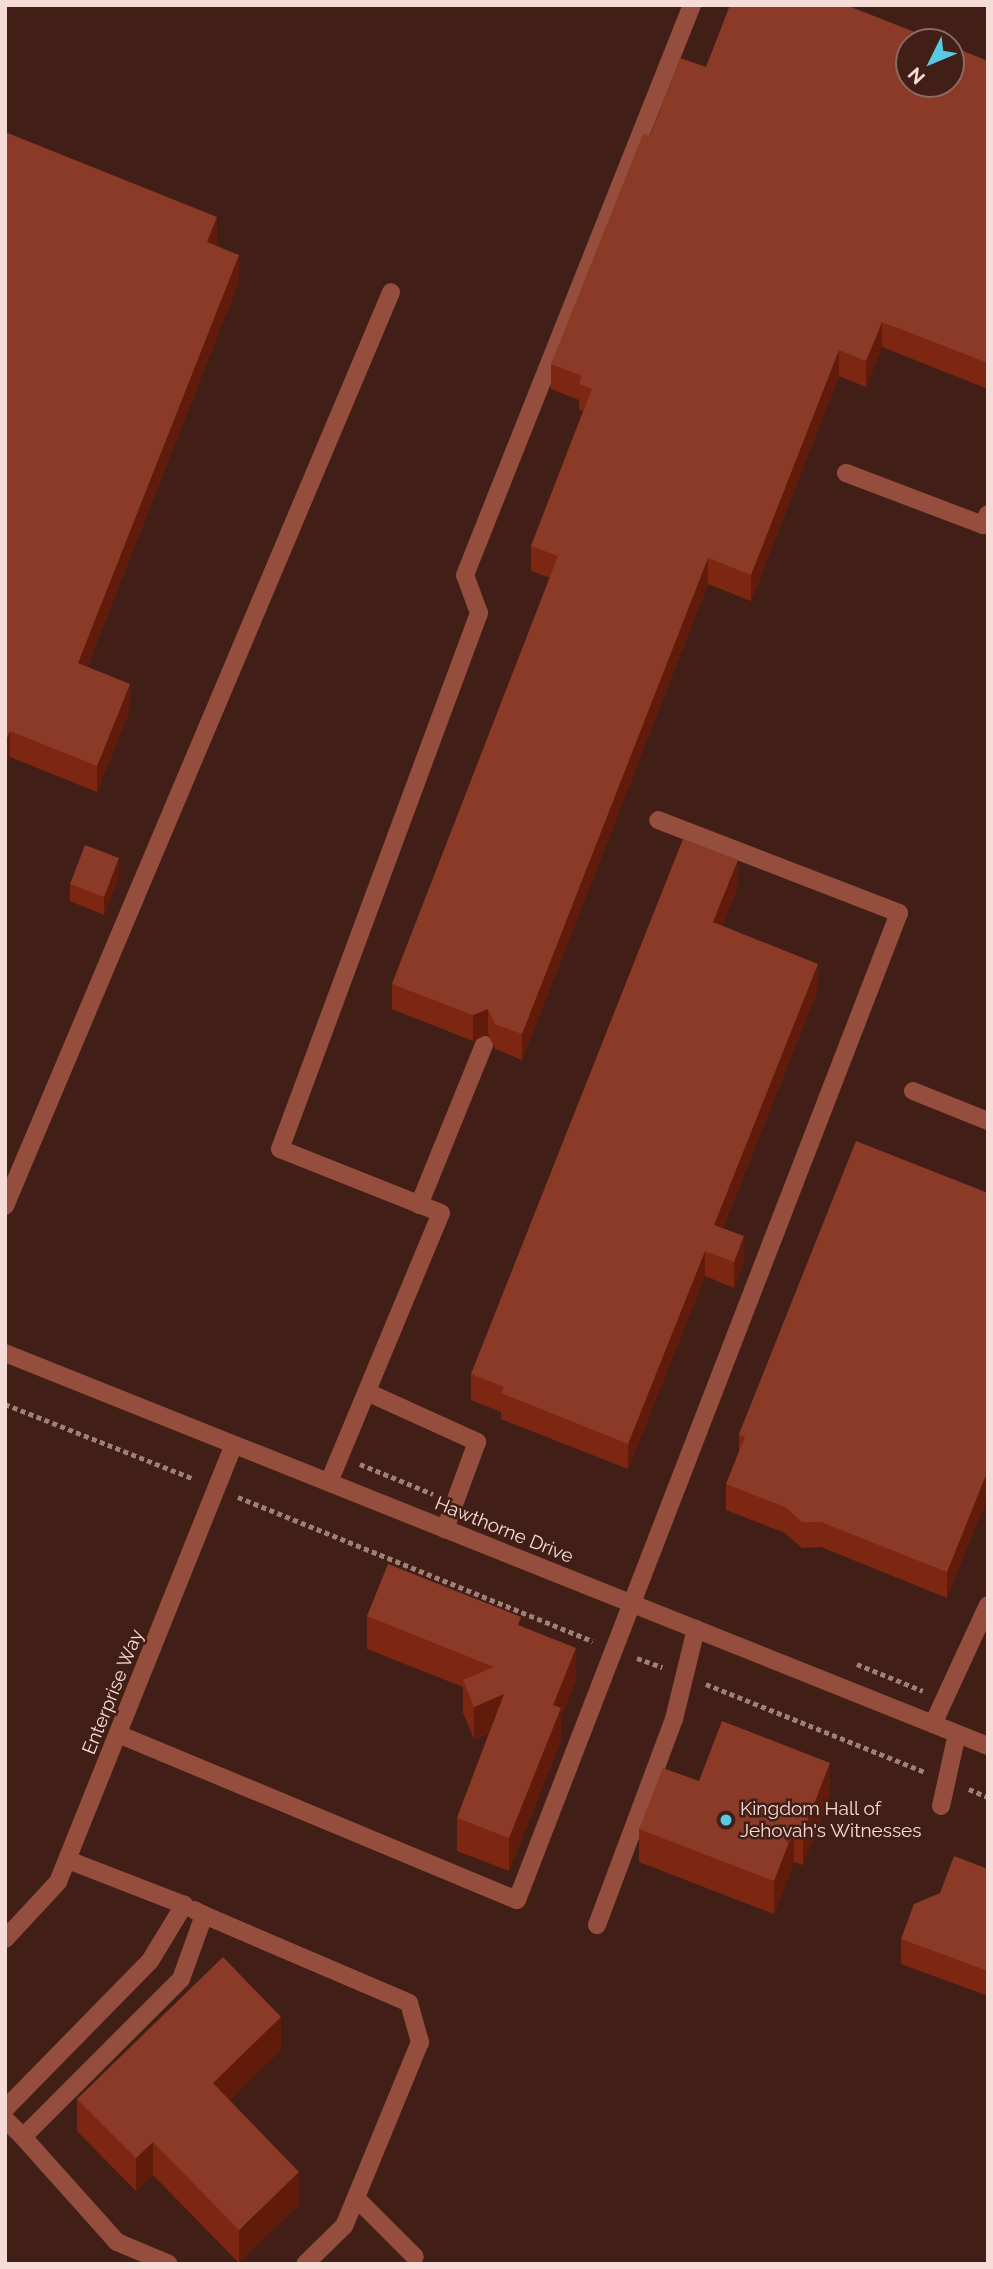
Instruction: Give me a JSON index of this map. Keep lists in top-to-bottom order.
{
  "streets": {
    "street": ["Hawthorne Drive", "Enterprise Way"]
  },
  "crossings": [
    ["Hawthorne Drive", "Enterprise Way"]
  ],
  "places": ["Kingdom Hall of Jehovah's Witnesses"],
  "north": "bottom left"
}
